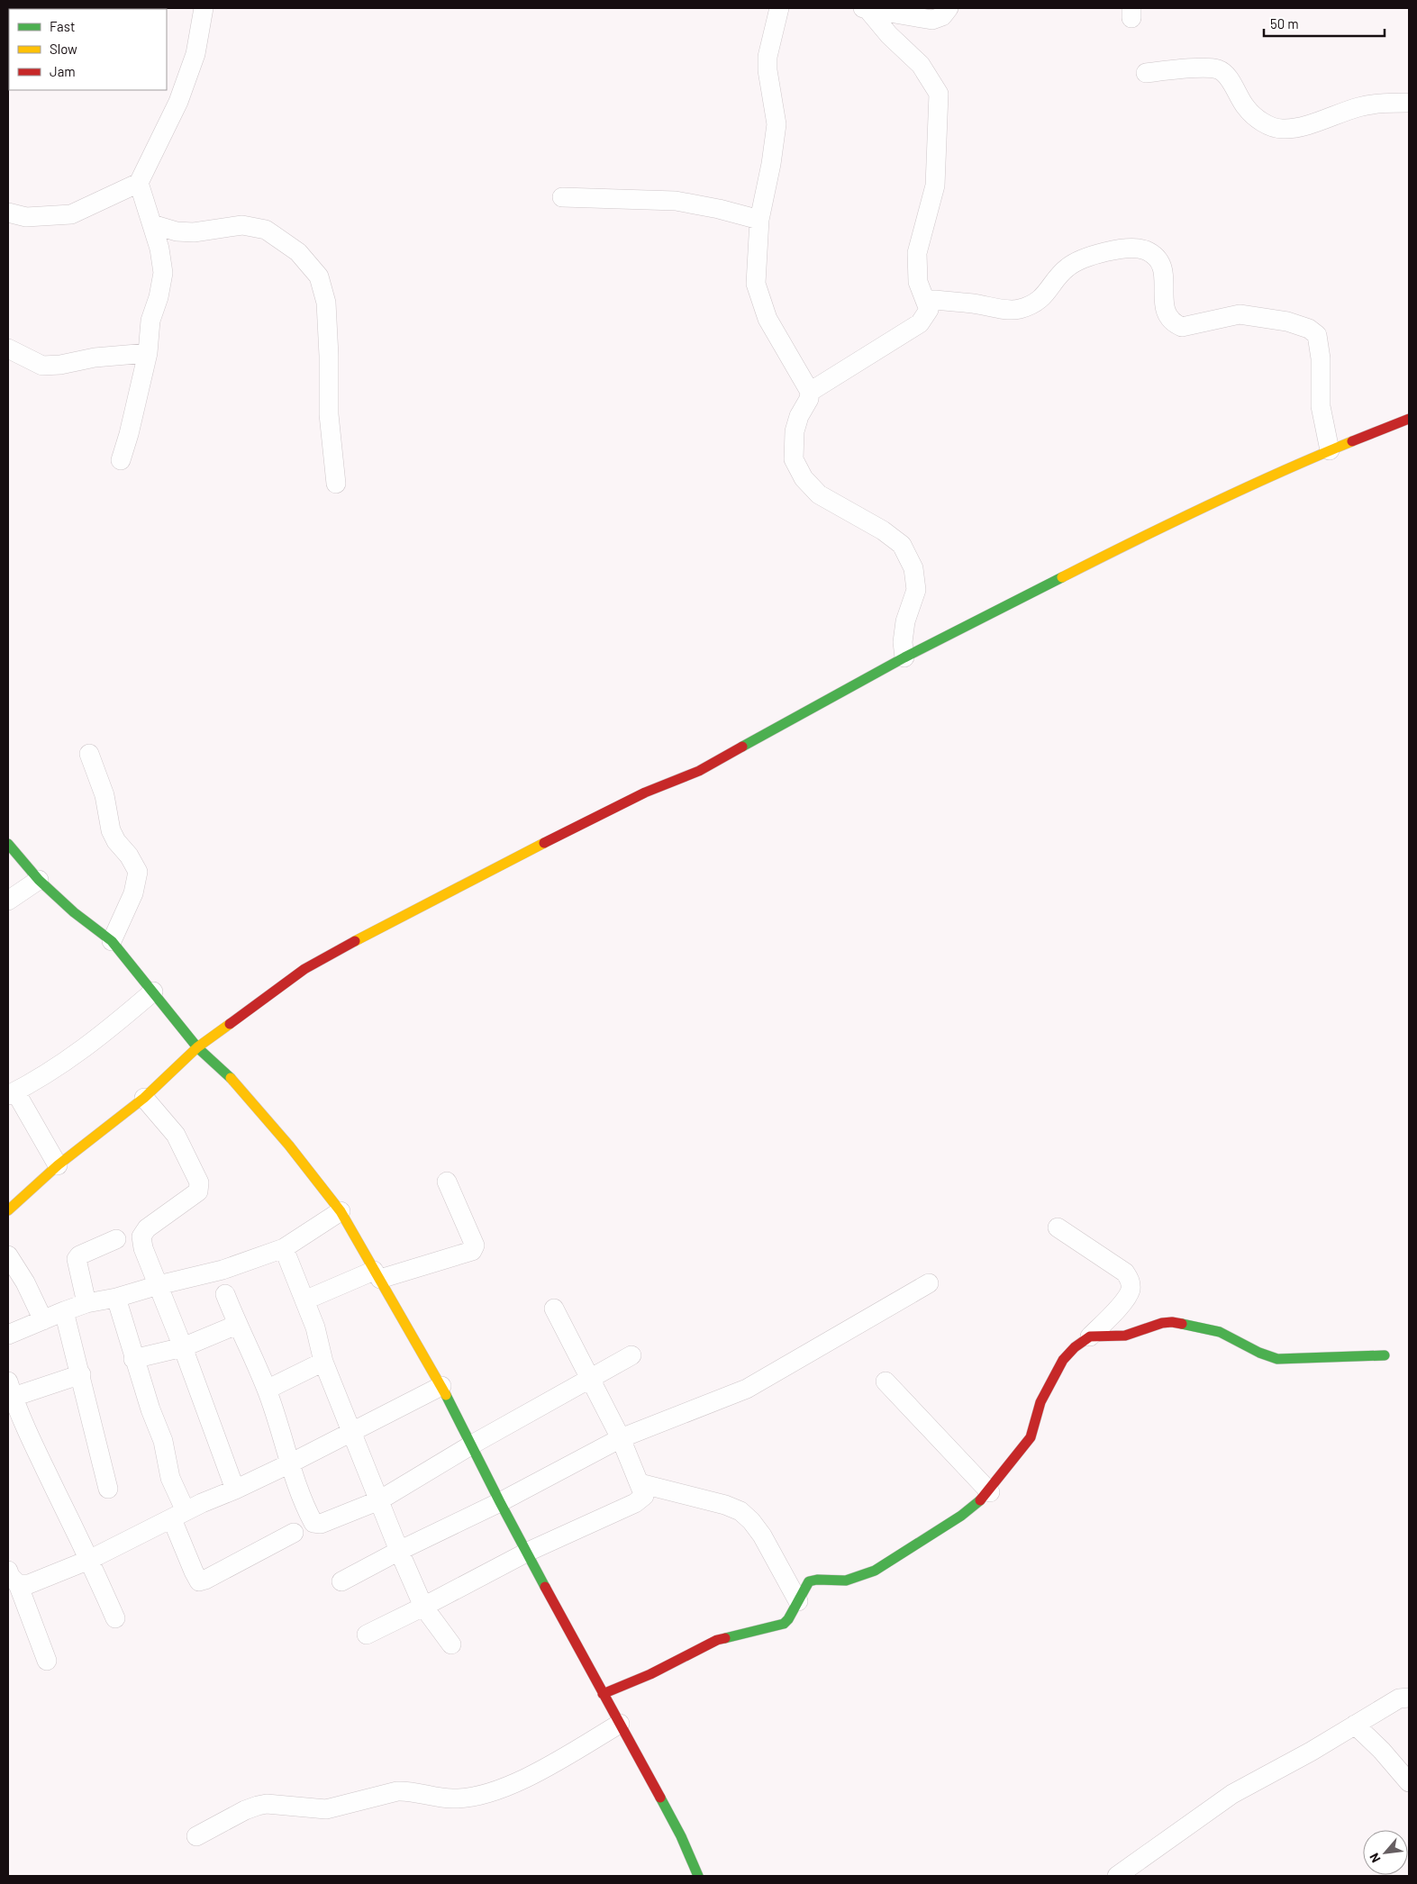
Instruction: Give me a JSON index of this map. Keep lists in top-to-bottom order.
{
  "legend": ["Fast", "Slow", "Jam"],
  "scale_bar": "50 m",
  "north": "bottom left"
}
